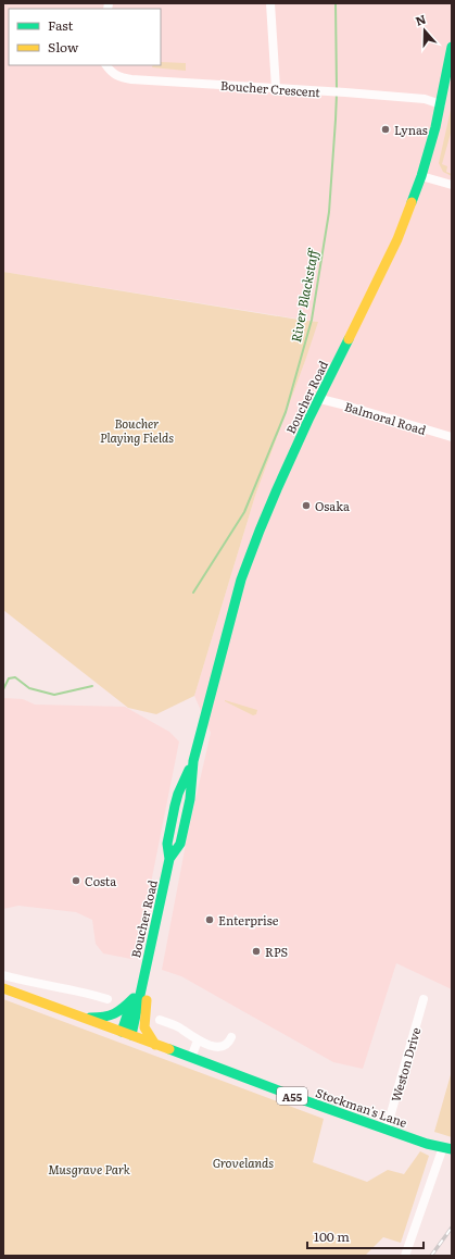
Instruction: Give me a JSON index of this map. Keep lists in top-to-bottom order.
{
  "streets": {
    "main road": ["Boucher Road", "A55", "Stockman's Lane"],
    "street": ["Boucher Crescent", "Balmoral Road", "Weston Drive"]
  },
  "crossings": [
    ["Boucher Crescent", "Boucher Road"],
    ["Boucher Road", "Balmoral Road"],
    ["Boucher Road", "Stockman's Lane"],
    ["Weston Drive", "Stockman's Lane"]
  ],
  "water": ["River Blackstaff"],
  "parks": ["Boucher Playing Fields", "Grovelands", "Musgrave Park"],
  "places": [
    "Lynas",
    "Osaka",
    "Costa",
    "Enterprise",
    "RPS"
  ],
  "legend": ["Fast", "Slow"],
  "scale_bar": "100 m",
  "north": "top"
}
